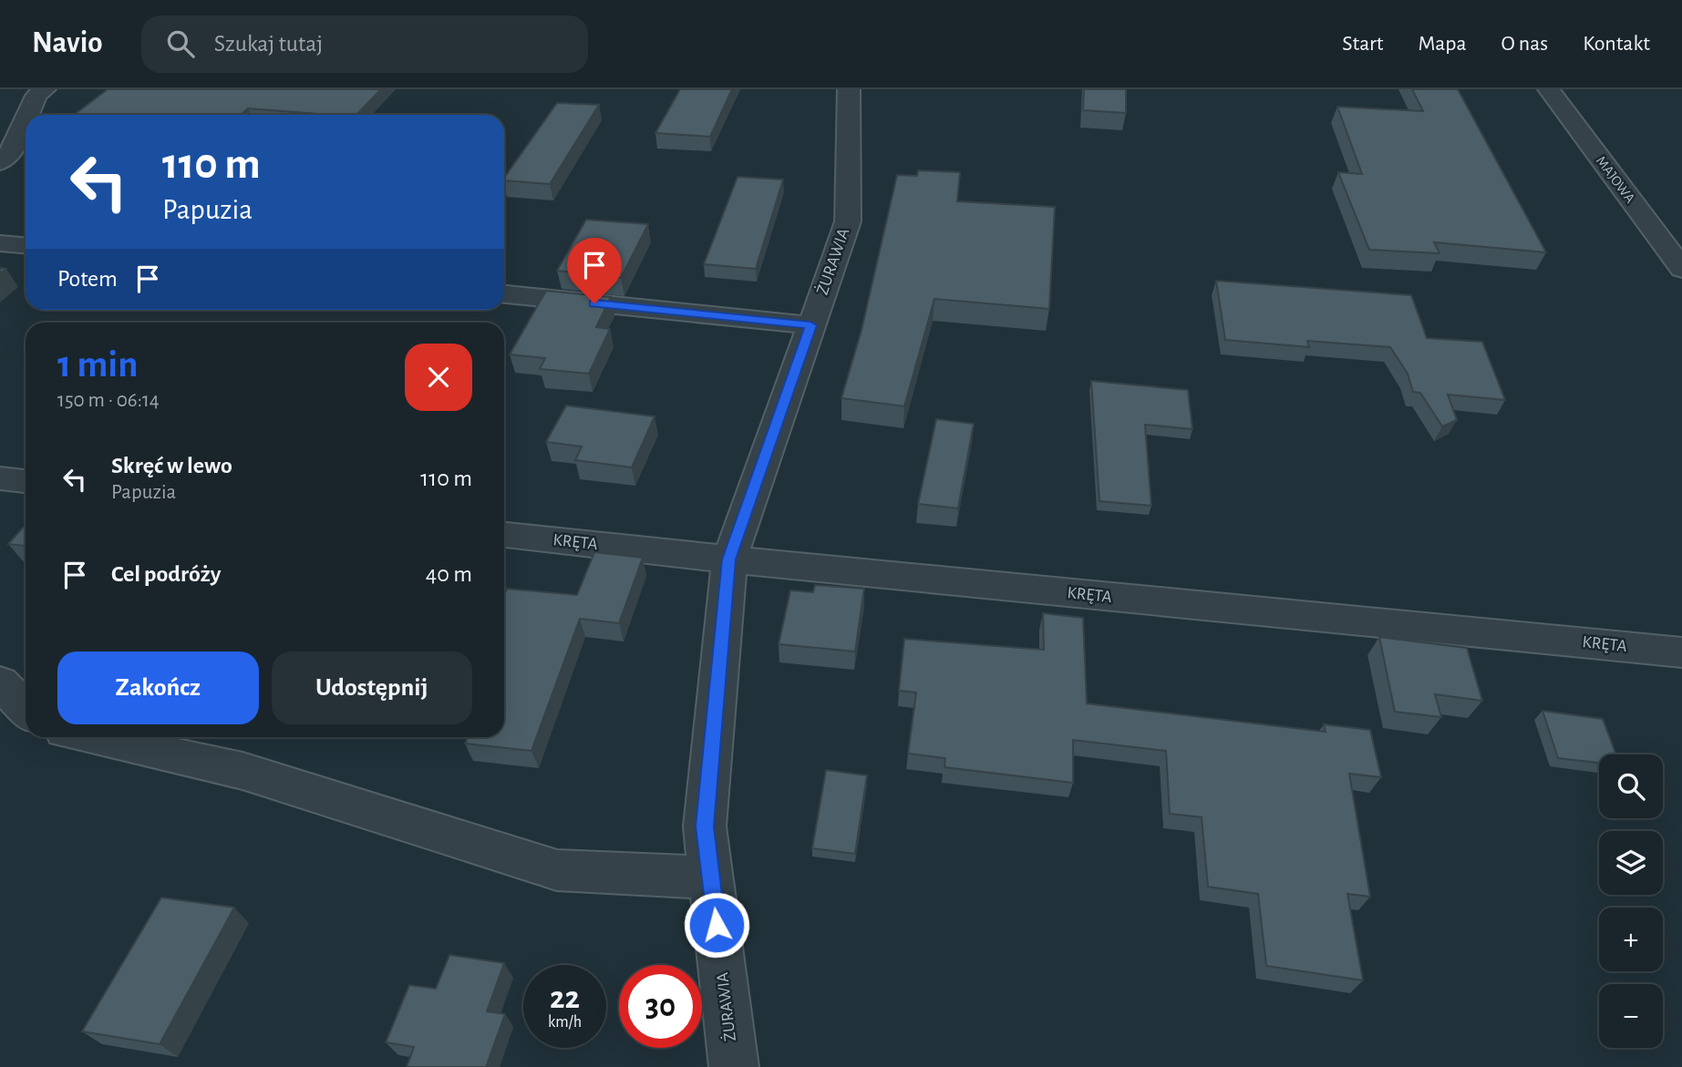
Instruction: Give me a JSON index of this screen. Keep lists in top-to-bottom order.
{
  "streets": {
    "street": ["MAJOWA", "ŻURAWIA", "KRĘTA"]
  },
  "crossings": [
    ["ŻURAWIA", "KRĘTA"]
  ],
  "page": {
    "header": "Navio",
    "search": "Szukaj tutaj",
    "nav": [
      "Start",
      "Mapa",
      "O nas",
      "Kontakt"
    ],
    "turn": ["110 m", "Papuzia"],
    "then": "Potem",
    "heading": ["1 min", "150 m · 06:14"],
    "list": [
      {
        "name": "Skręć w lewo",
        "note": "Papuzia",
        "value": "110 m"
      },
      {
        "name": "Cel podróży",
        "value": "40 m"
      }
    ],
    "buttons": ["Zakończ", "Udostępnij"],
    "map_buttons": ["+", "−"],
    "speed": "22 km/h",
    "limit": "30"
  }
}
